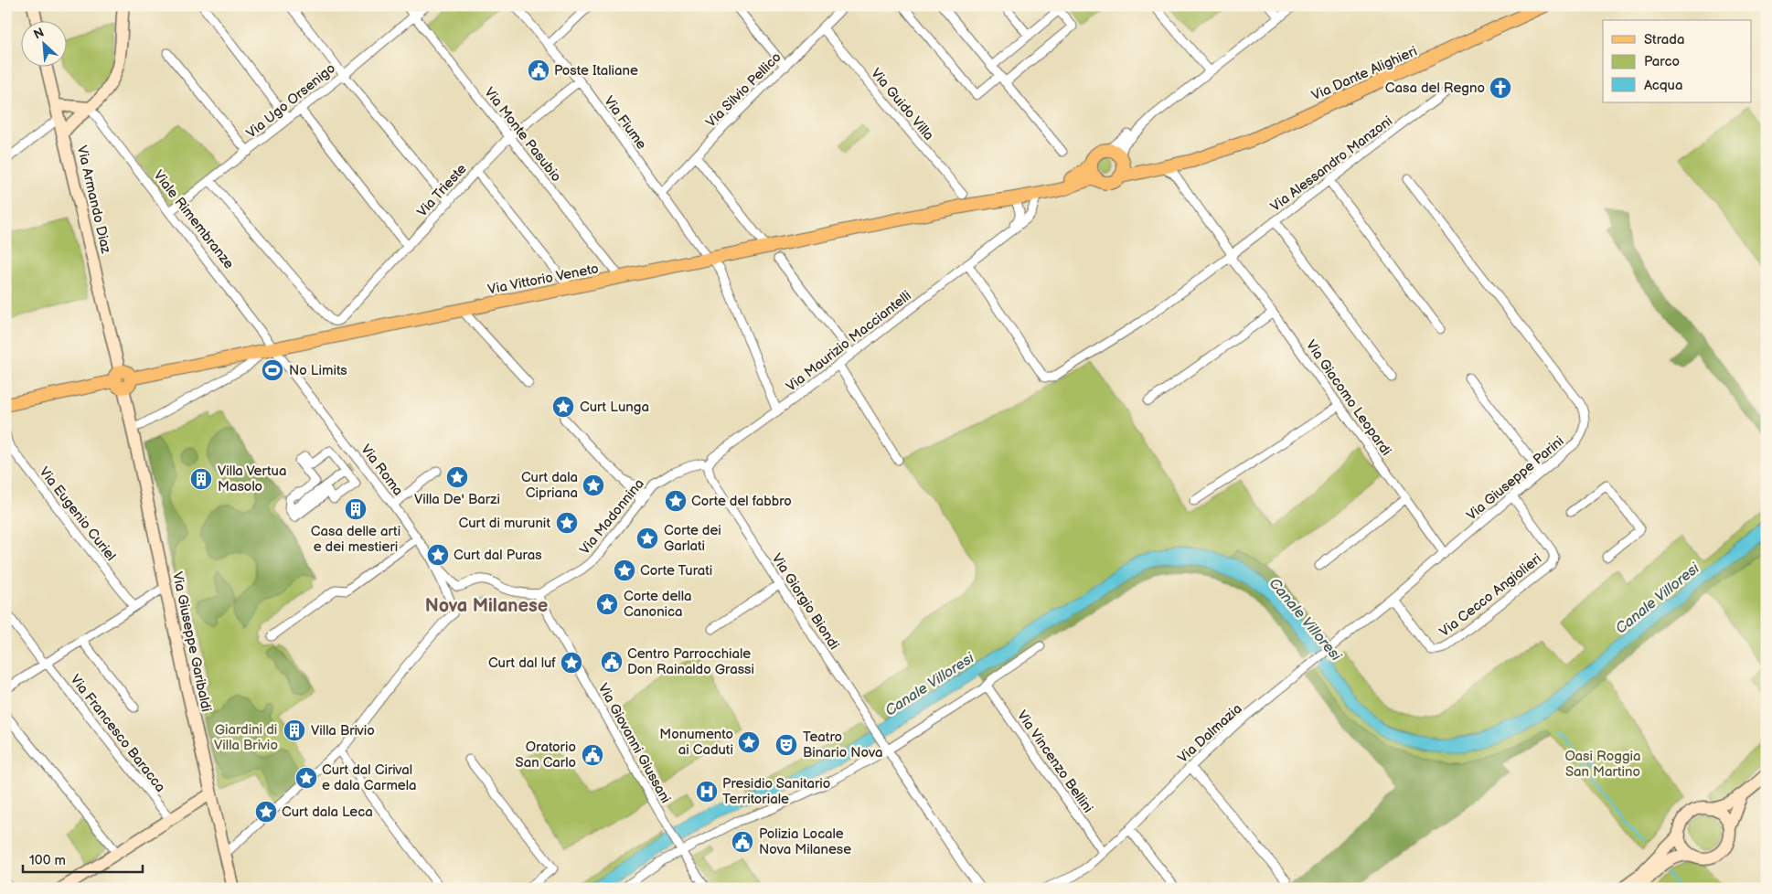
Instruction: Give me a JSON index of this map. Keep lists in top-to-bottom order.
{
  "streets": {
    "main road": [
      "Via Dante Alighieri",
      "Via Armando Diaz",
      "Via Vittorio Veneto",
      "Via Giuseppe Garibaldi"
    ],
    "street": [
      "Via Silvio Pellico",
      "Via Ugo Orsenigo",
      "Via Guido Villa",
      "Via Fiume",
      "Via Monte Pasubio",
      "Via Alessandro Manzoni",
      "Via Trieste",
      "Viale Rimembranze",
      "Via Maurizio Macciantelli",
      "Via Giacomo Leopardi",
      "Via Roma",
      "Via Giuseppe Parini",
      "Via Eugenio Curiel",
      "Via Madonnina",
      "Via Cecco Angiolieri",
      "Via Giorgio Biondi",
      "Via Francesco Baracca",
      "Via Dalmazia",
      "Via Giovanni Giussani",
      "Via Vincenzo Bellini"
    ]
  },
  "crossings": [
    ["Via Dante Alighieri", "Via Vittorio Veneto"],
    ["Via Dante Alighieri", "Via Giacomo Leopardi"],
    ["Via Silvio Pellico", "Via Guido Villa"],
    ["Via Silvio Pellico", "Via Fiume"],
    ["Via Ugo Orsenigo", "Via Monte Pasubio"],
    ["Via Ugo Orsenigo", "Via Trieste"],
    ["Via Ugo Orsenigo", "Viale Rimembranze"],
    ["Via Guido Villa", "Via Vittorio Veneto"],
    ["Via Fiume", "Via Trieste"],
    ["Via Fiume", "Via Vittorio Veneto"],
    ["Via Fiume", "Via Maurizio Macciantelli"],
    ["Via Monte Pasubio", "Via Trieste"],
    ["Via Monte Pasubio", "Via Vittorio Veneto"],
    ["Via Alessandro Manzoni", "Via Maurizio Macciantelli"],
    ["Via Alessandro Manzoni", "Via Giacomo Leopardi"],
    ["Via Armando Diaz", "Via Vittorio Veneto"],
    ["Via Armando Diaz", "Via Giuseppe Garibaldi"],
    ["Viale Rimembranze", "Via Vittorio Veneto"],
    ["Viale Rimembranze", "Via Roma"],
    ["Via Vittorio Veneto", "Via Maurizio Macciantelli"],
    ["Via Vittorio Veneto", "Via Roma"],
    ["Via Vittorio Veneto", "Via Giuseppe Garibaldi"],
    ["Via Maurizio Macciantelli", "Via Madonnina"],
    ["Via Maurizio Macciantelli", "Via Giorgio Biondi"],
    ["Via Giacomo Leopardi", "Via Giuseppe Parini"],
    ["Via Giuseppe Parini", "Via Cecco Angiolieri"],
    ["Via Giuseppe Parini", "Via Dalmazia"],
    ["Via Madonnina", "Via Giorgio Biondi"],
    ["Via Madonnina", "Via Giovanni Giussani"],
    ["Via Dalmazia", "Via Vincenzo Bellini"]
  ],
  "districts": ["Nova Milanese"],
  "water": ["Canale Villoresi"],
  "parks": ["Giardini di Villa Brivio", "Oasi Roggia San Martino"],
  "places": {
    "public building": [
      "Poste Italiane",
      "Centro Parrocchiale Don Rainaldo Grassi",
      "Oratorio San Carlo",
      "Polizia Locale Nova Milanese"
    ],
    "church": ["Casa del Regno"],
    "sports": ["No Limits"],
    "place": [
      "Curt Lunga",
      "Villa De' Barzi",
      "Curt dala Cipriana",
      "Corte del fabbro",
      "Curt di murunit",
      "Corte dei Garlati",
      "Curt dal Puras",
      "Corte Turati",
      "Corte della Canonica",
      "Curt dal luf",
      "Monumento ai Caduti",
      "Curt dal Cirival e dala Carmela",
      "Curt dala Leca"
    ],
    "building": ["Villa Vertua Masolo", "Casa delle arti e dei mestieri", "Villa Brivio"],
    "theatre": ["Teatro Binario Nova"],
    "hospital": ["Presidio Sanitario Territoriale"]
  },
  "legend": ["Strada", "Parco", "Acqua"],
  "scale_bar": "100 m",
  "north": "top left"
}
